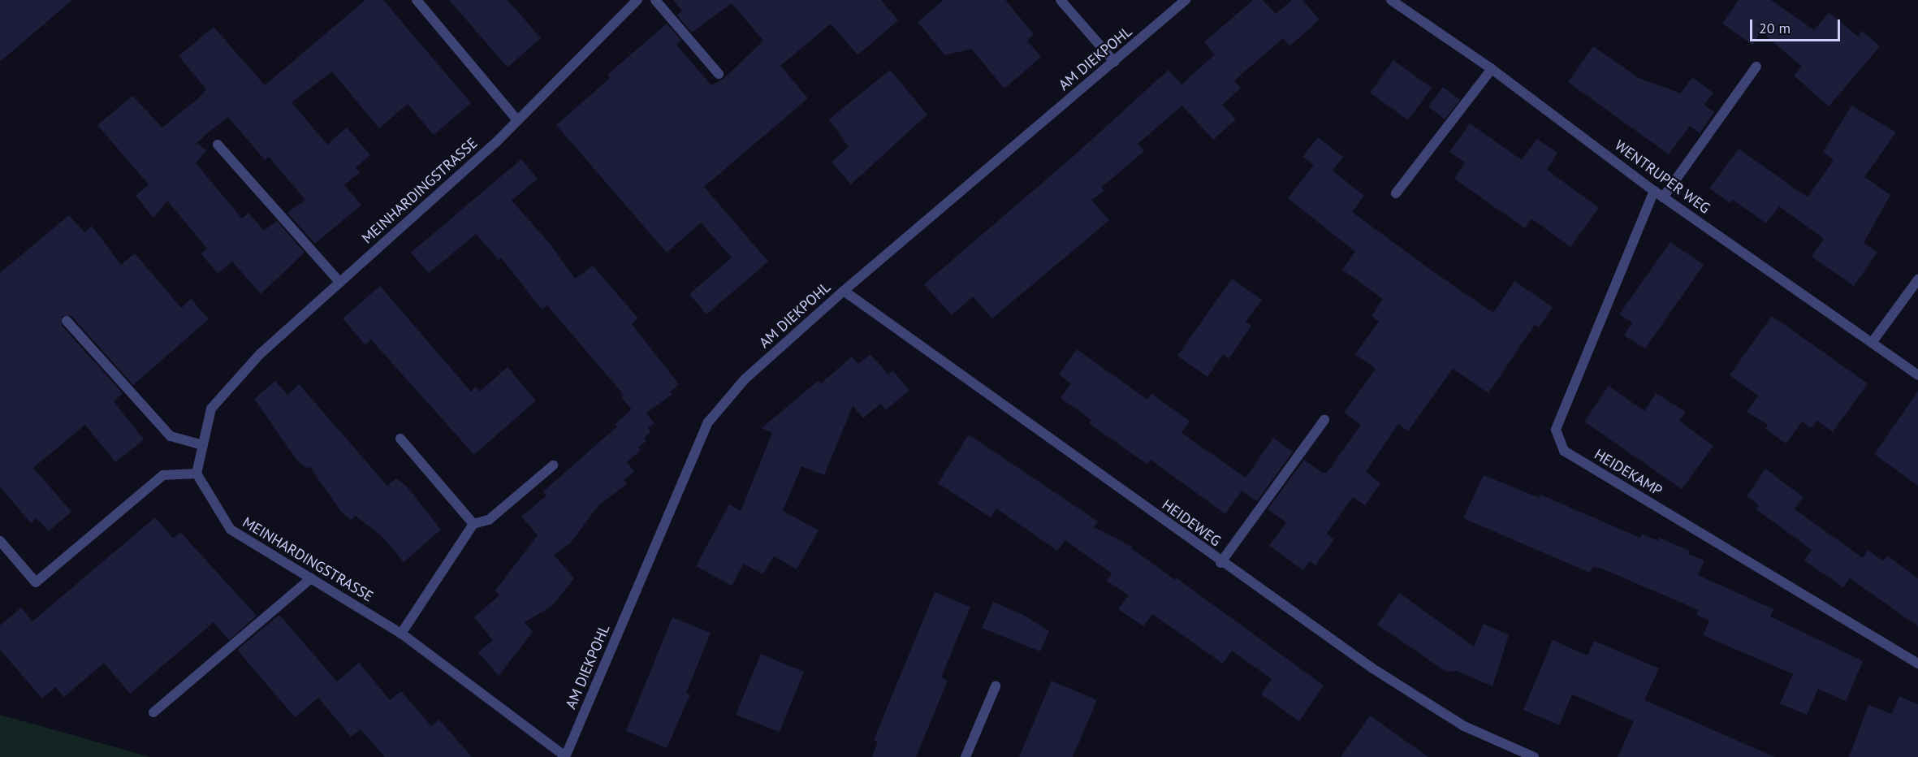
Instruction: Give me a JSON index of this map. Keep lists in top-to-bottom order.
{
  "streets": {
    "street": [
      "AM DIEKPOHL",
      "WENTRUPER WEG",
      "MEINHARDINGSTRASSE",
      "HEIDEKAMP",
      "HEIDEWEG"
    ]
  },
  "crossings": [
    ["AM DIEKPOHL", "MEINHARDINGSTRASSE"],
    ["AM DIEKPOHL", "HEIDEWEG"],
    ["WENTRUPER WEG", "HEIDEKAMP"]
  ],
  "scale_bar": "20 m"
}
